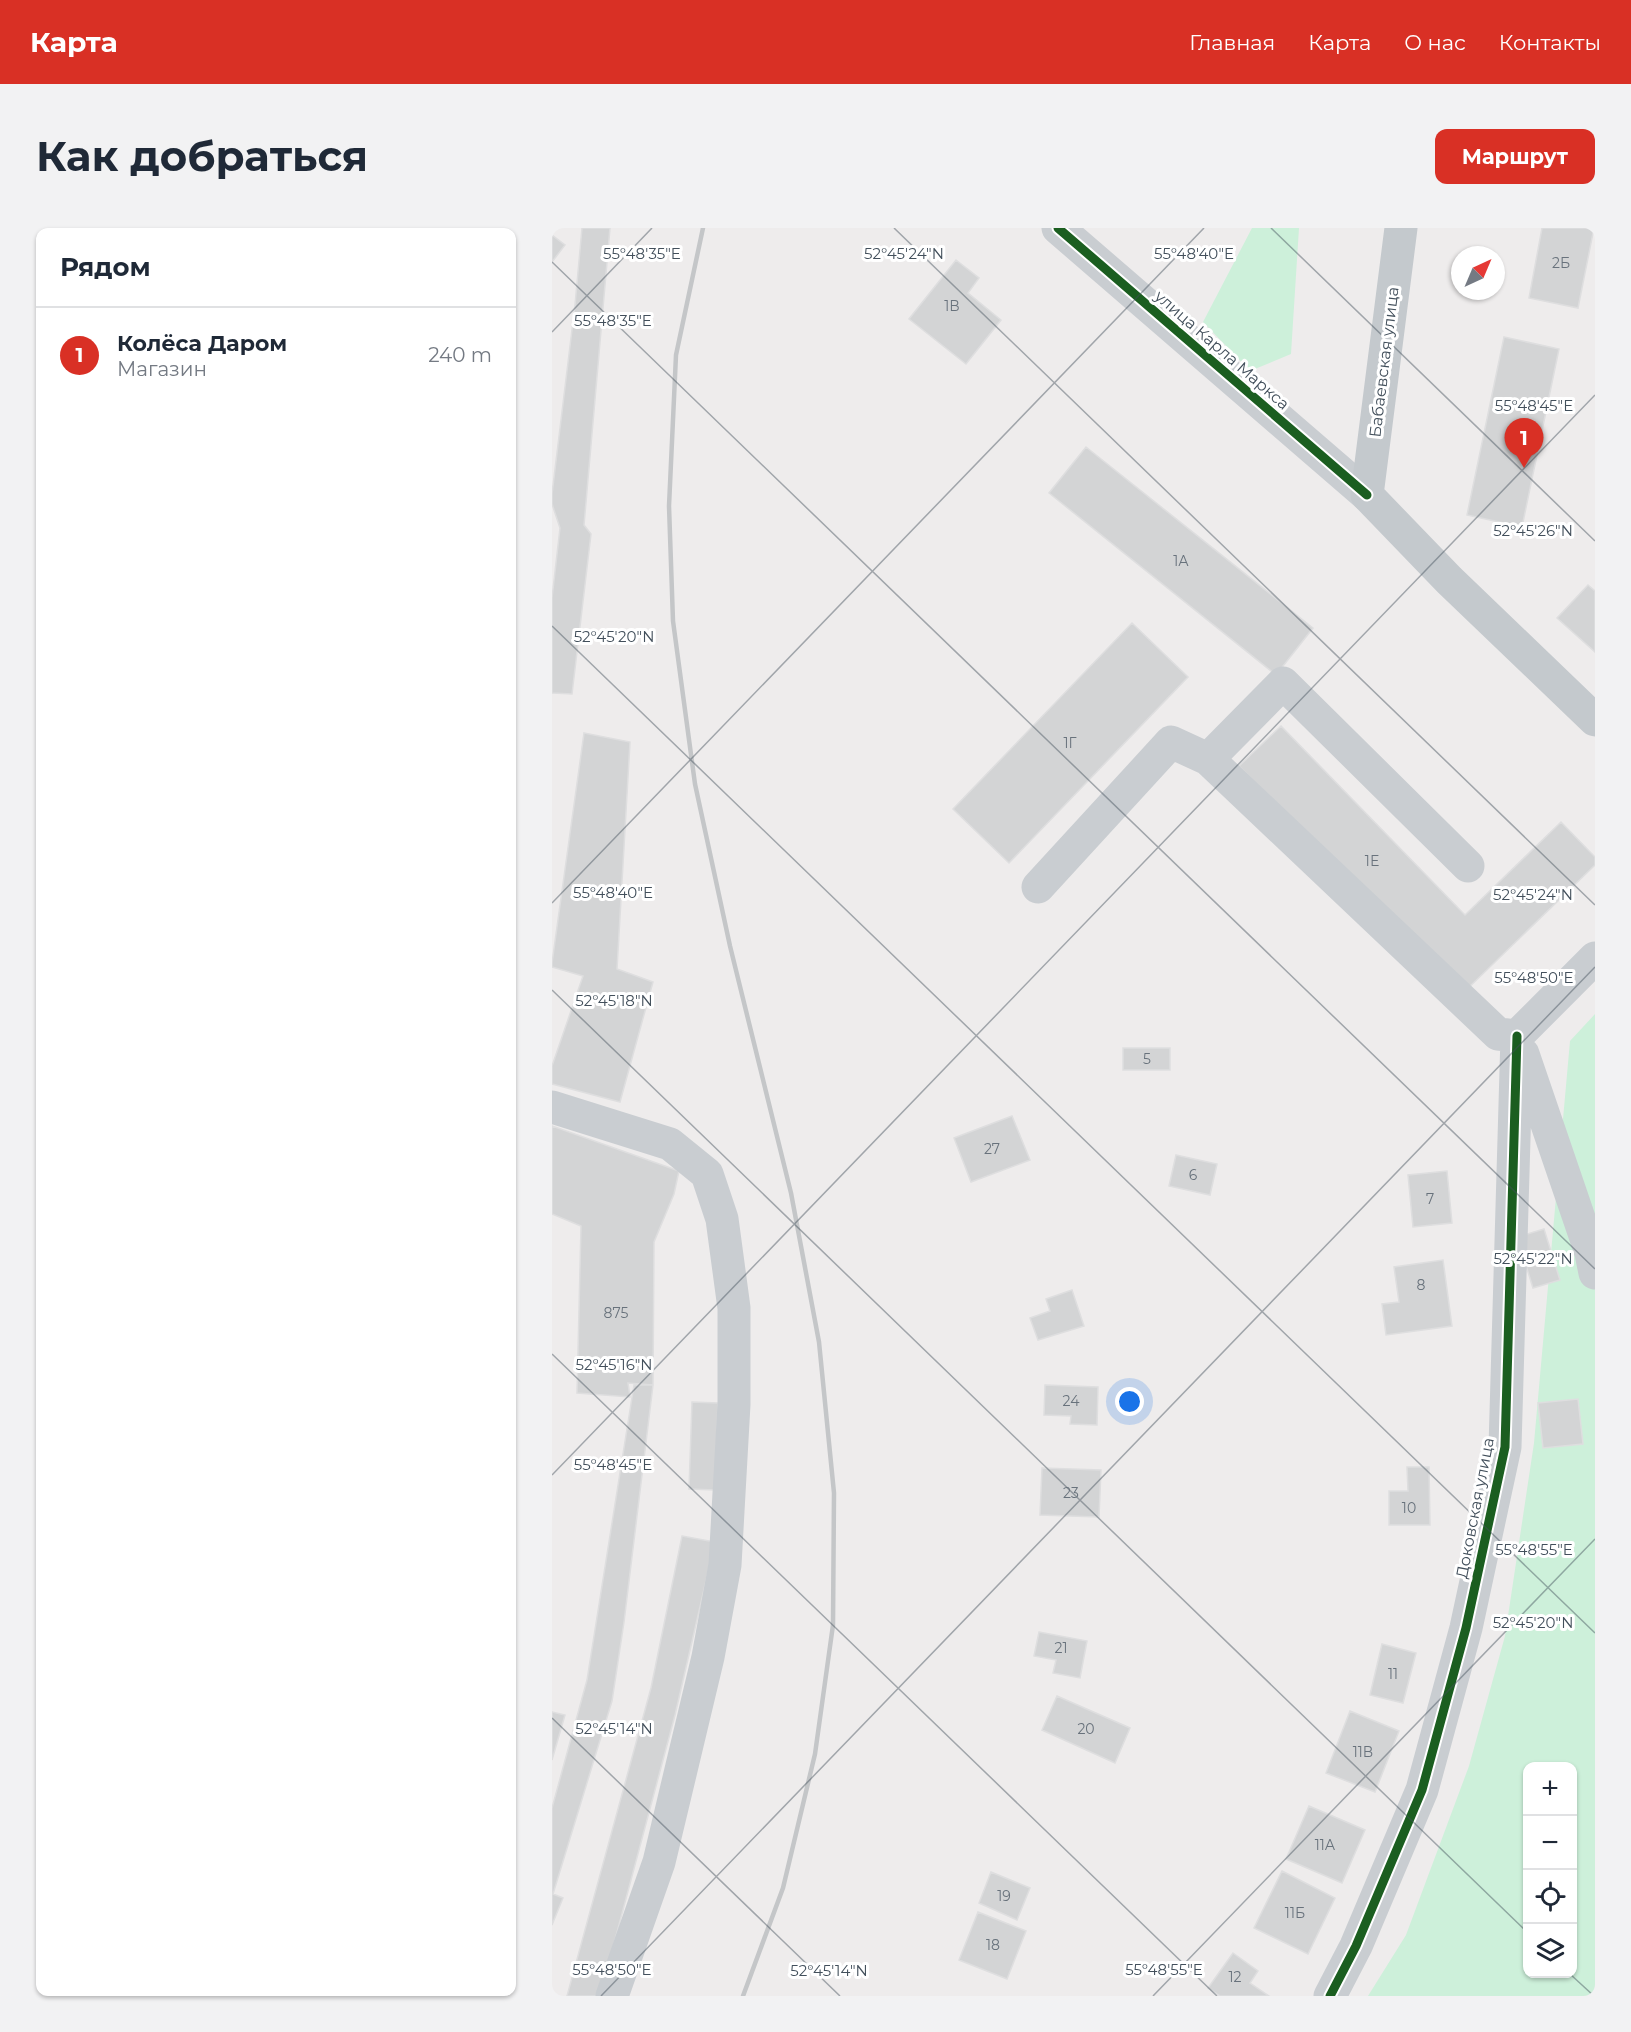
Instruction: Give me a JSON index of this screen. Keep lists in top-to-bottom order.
{
  "streets": {
    "main road": ["улица Карла Маркса", "Бабаевская улица"],
    "street": ["Доковская улица"]
  },
  "crossings": [
    ["улица Карла Маркса", "Бабаевская улица"]
  ],
  "house_numbers": [
    "2Б",
    "1В",
    "1А",
    "1Г",
    "1Е",
    "5",
    "27",
    "6",
    "7",
    "8",
    "875",
    "24",
    "23",
    "10",
    "21",
    "11",
    "20",
    "11В",
    "11А",
    "19",
    "11Б",
    "18",
    "12"
  ],
  "north": "top right",
  "page": {
    "header": "Карта",
    "nav": [
      "Главная",
      "Карта",
      "О нас",
      "Контакты"
    ],
    "buttons": "Маршрут",
    "title": "Как добраться",
    "heading": "Рядом",
    "list": [
      {
        "mark": "1",
        "name": "Колёса Даром",
        "note": "Магазин",
        "value": "240 m"
      }
    ],
    "pins": "1",
    "map_buttons": ["+", "−"]
  },
  "coordinates": [
    "52°45'24\"N",
    "55°48'35\"E",
    "55°48'40\"E",
    "55°48'45\"E",
    "52°45'26\"N",
    "52°45'20\"N",
    "55°48'50\"E",
    "52°45'18\"N",
    "52°45'22\"N",
    "52°45'16\"N",
    "55°48'55\"E",
    "52°45'14\"N"
  ]
}
